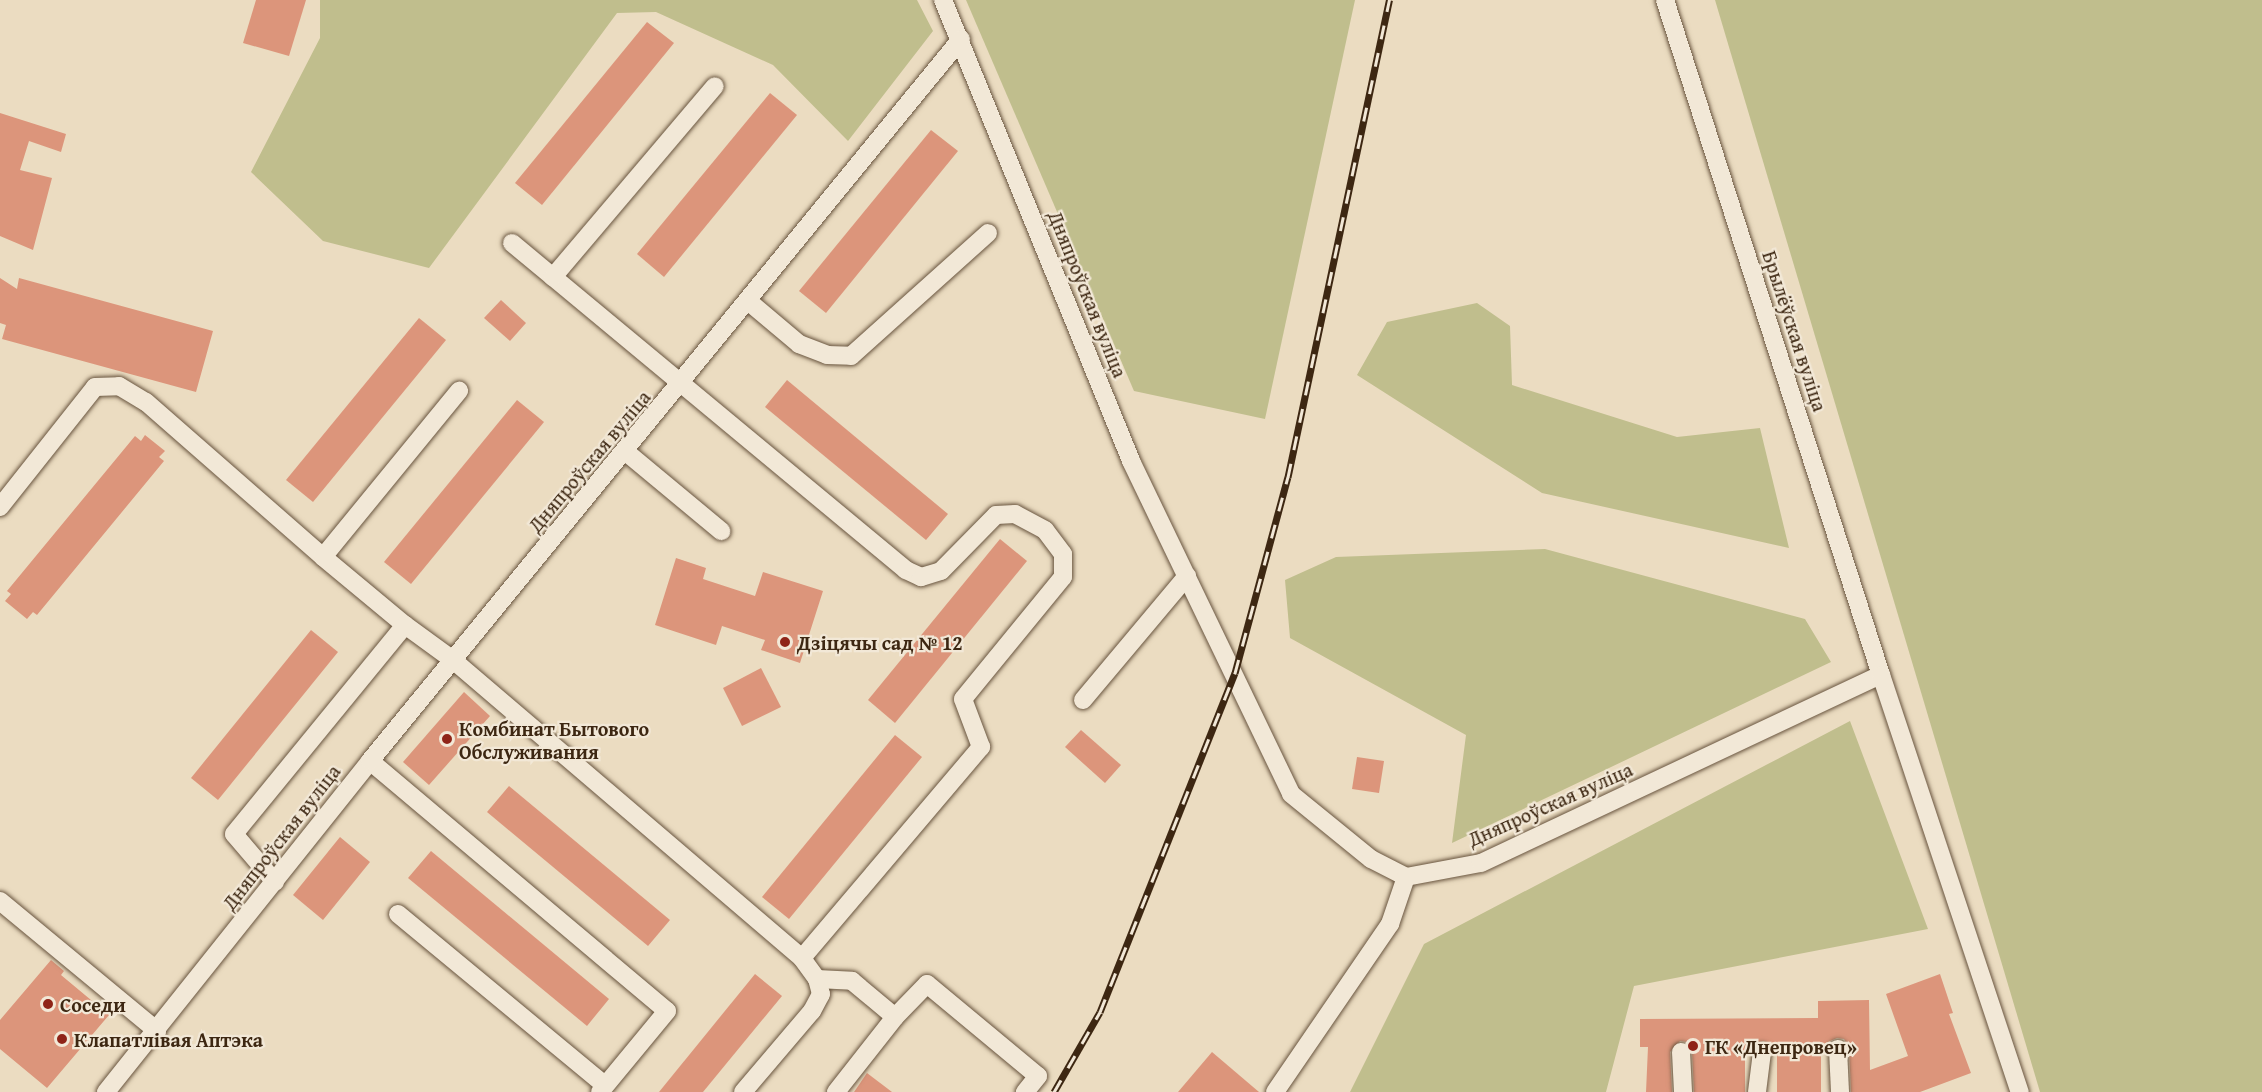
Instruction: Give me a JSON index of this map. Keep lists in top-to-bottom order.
{
  "streets": {
    "street": ["Дняпроўская вуліца", "Брылёўская вуліца"]
  },
  "crossings": [
    ["Дняпроўская вуліца", "Брылёўская вуліца"]
  ],
  "places": [
    "Дзіцячы сад № 12",
    "Комбинат Бытового Обслуживания",
    "Соседи",
    "Клапатлівая Аптэка",
    "ГК «Днепровец»"
  ]
}
